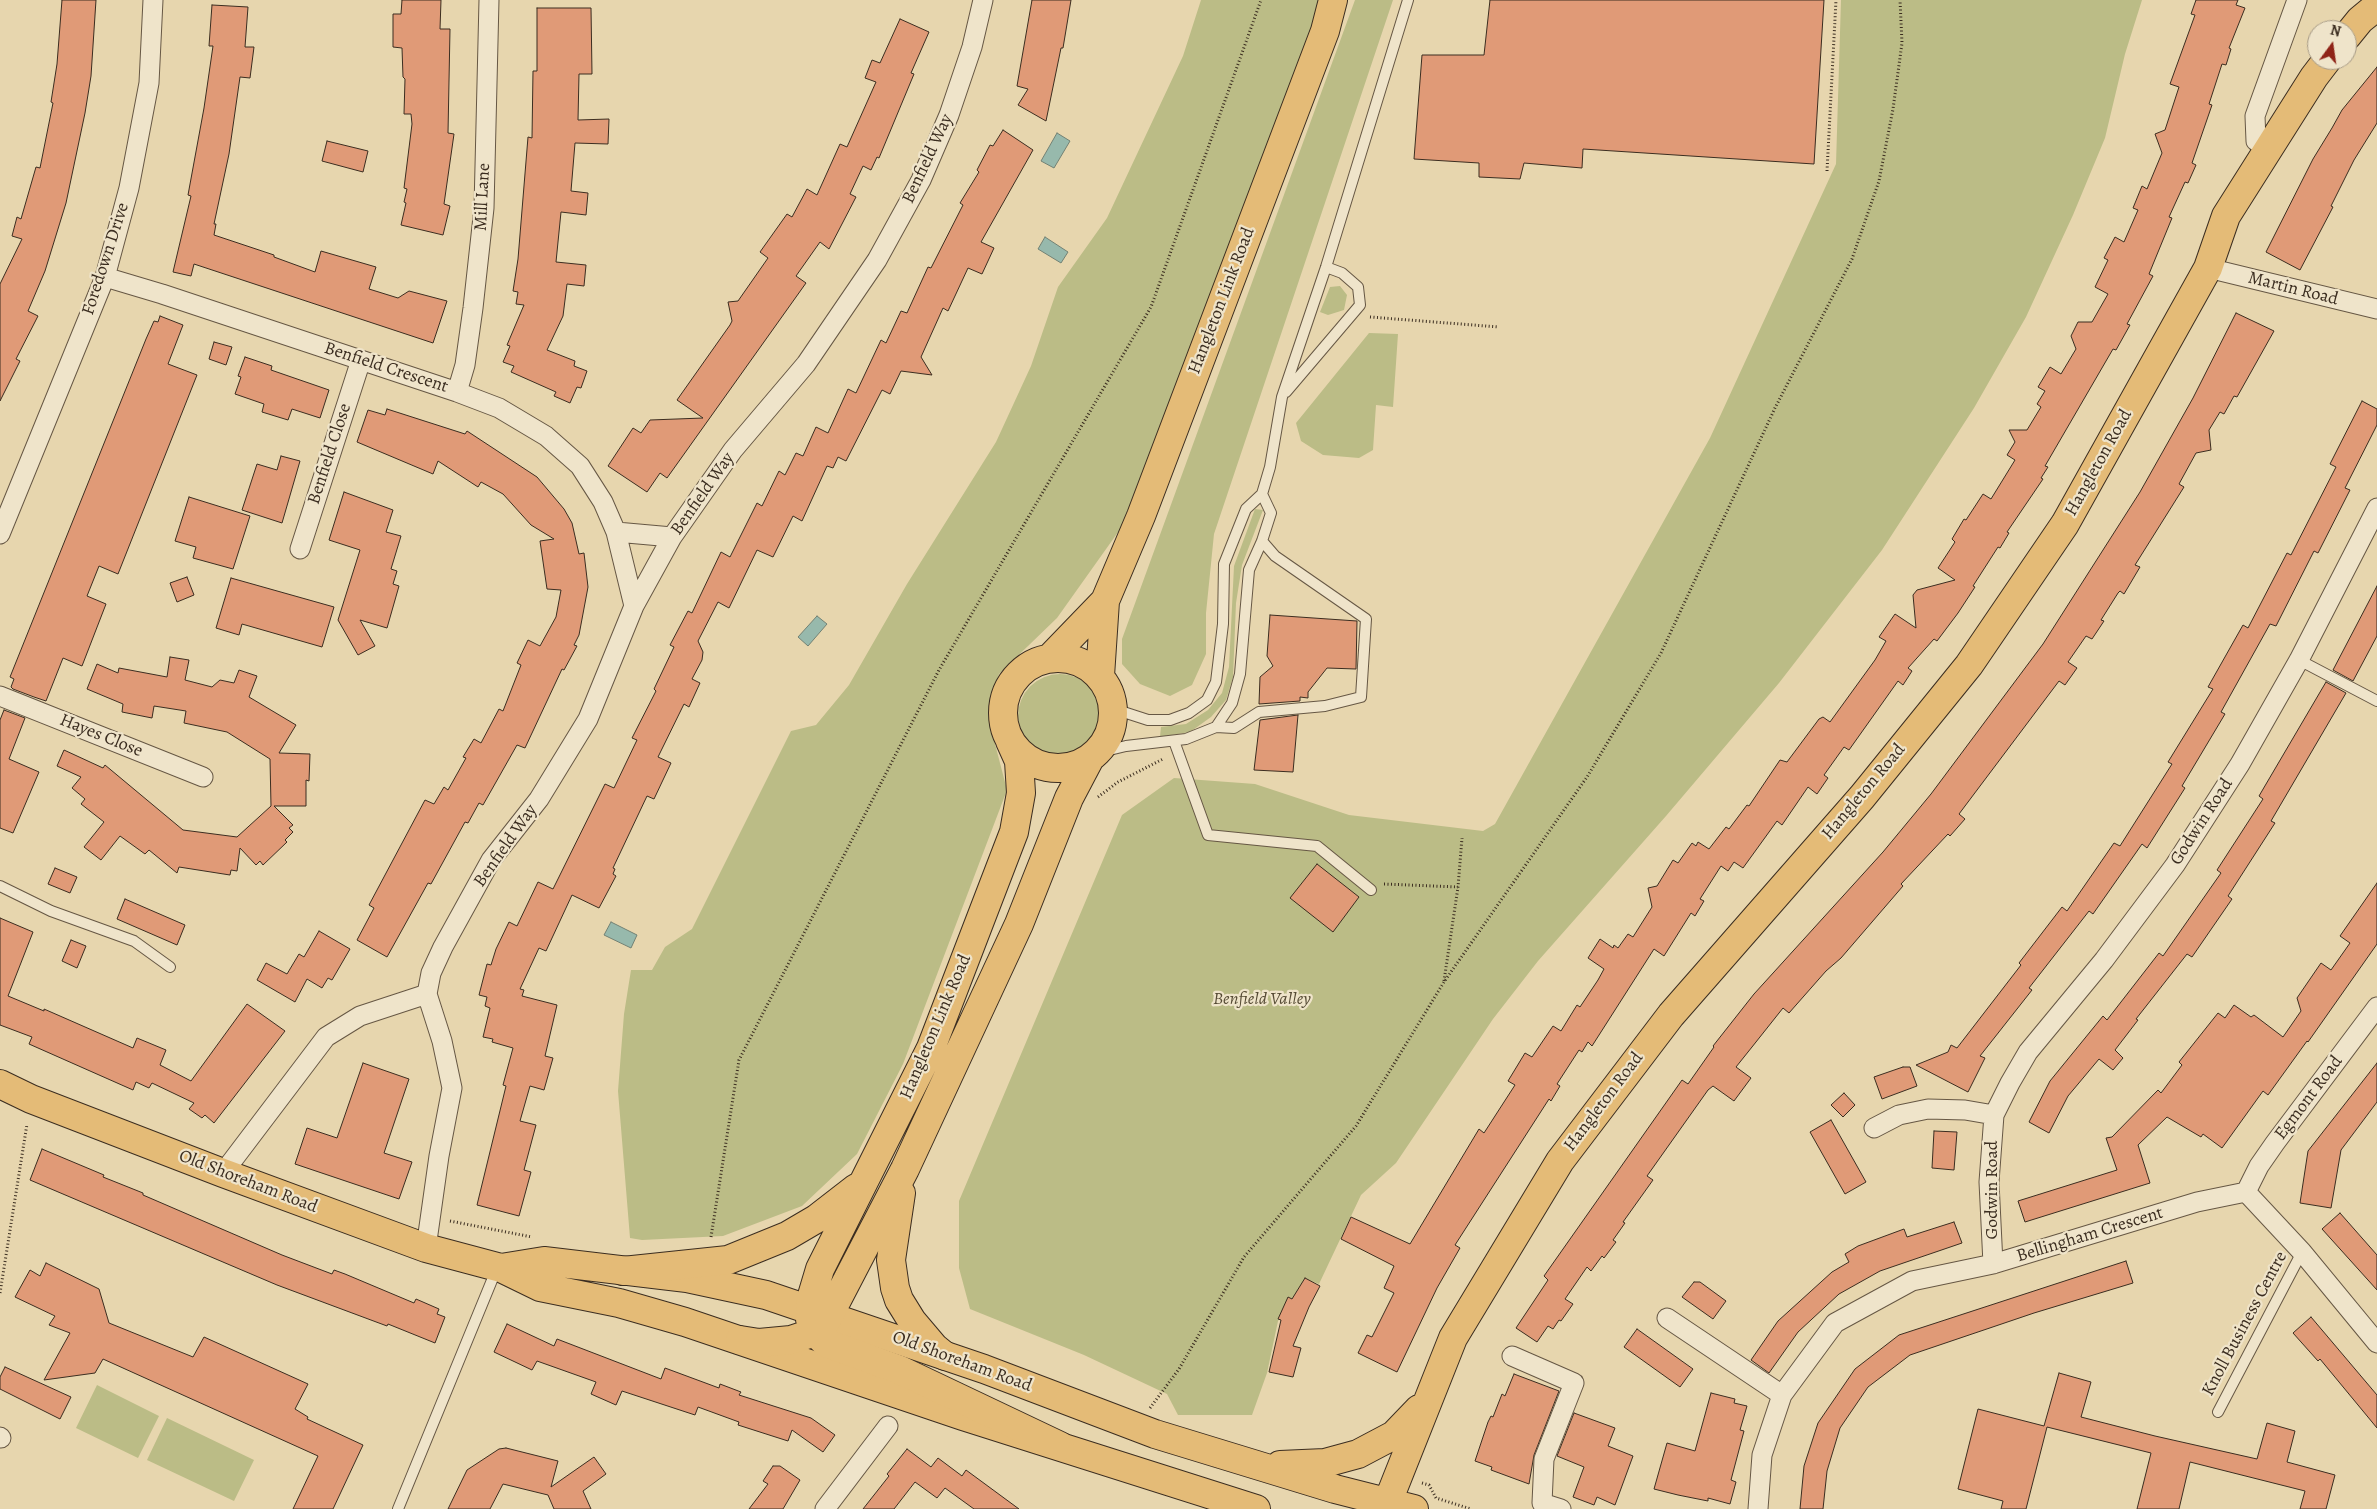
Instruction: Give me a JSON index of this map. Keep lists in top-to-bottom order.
{
  "streets": {
    "main road": ["Hangleton Link Road", "Hangleton Road", "Old Shoreham Road"],
    "street": [
      "Benfield Way",
      "Mill Lane",
      "Foredown Drive",
      "Martin Road",
      "Benfield Crescent",
      "Benfield Close",
      "Hayes Close",
      "Godwin Road",
      "Egmont Road",
      "Bellingham Crescent"
    ],
    "lane": ["Knoll Business Centre"]
  },
  "crossings": [
    ["Benfield Way", "Benfield Crescent"],
    ["Mill Lane", "Benfield Crescent"],
    ["Foredown Drive", "Benfield Crescent"],
    ["Martin Road", "Hangleton Road"],
    ["Hangleton Link Road", "Old Shoreham Road"],
    ["Benfield Crescent", "Benfield Close"],
    ["Hangleton Road", "Old Shoreham Road"],
    ["Godwin Road", "Bellingham Crescent"],
    ["Egmont Road", "Bellingham Crescent"]
  ],
  "parks": ["Benfield Valley"],
  "north": "top"
}
